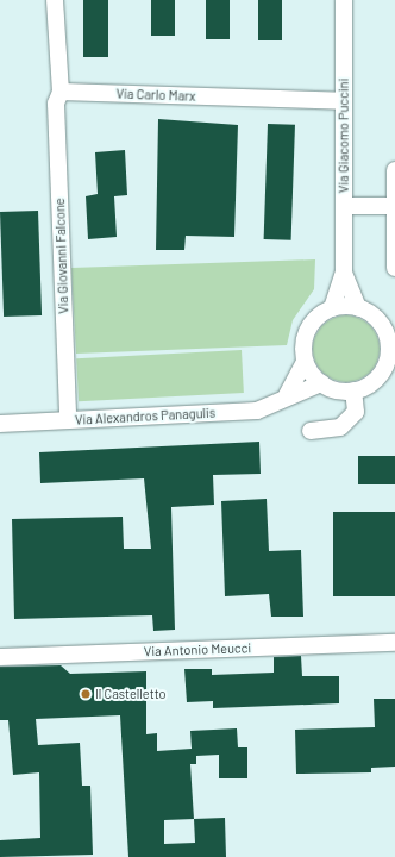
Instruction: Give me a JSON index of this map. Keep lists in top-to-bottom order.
{
  "streets": {
    "street": [
      "Via Carlo Marx",
      "Via Giacomo Puccini",
      "Via Giovanni Falcone",
      "Via Alexandros Panagulis",
      "Via Antonio Meucci"
    ]
  },
  "crossings": [
    ["Via Carlo Marx", "Via Giacomo Puccini"],
    ["Via Carlo Marx", "Via Giovanni Falcone"],
    ["Via Giacomo Puccini", "Via Alexandros Panagulis"],
    ["Via Giovanni Falcone", "Via Alexandros Panagulis"]
  ],
  "places": ["Il Castelletto"]
}
